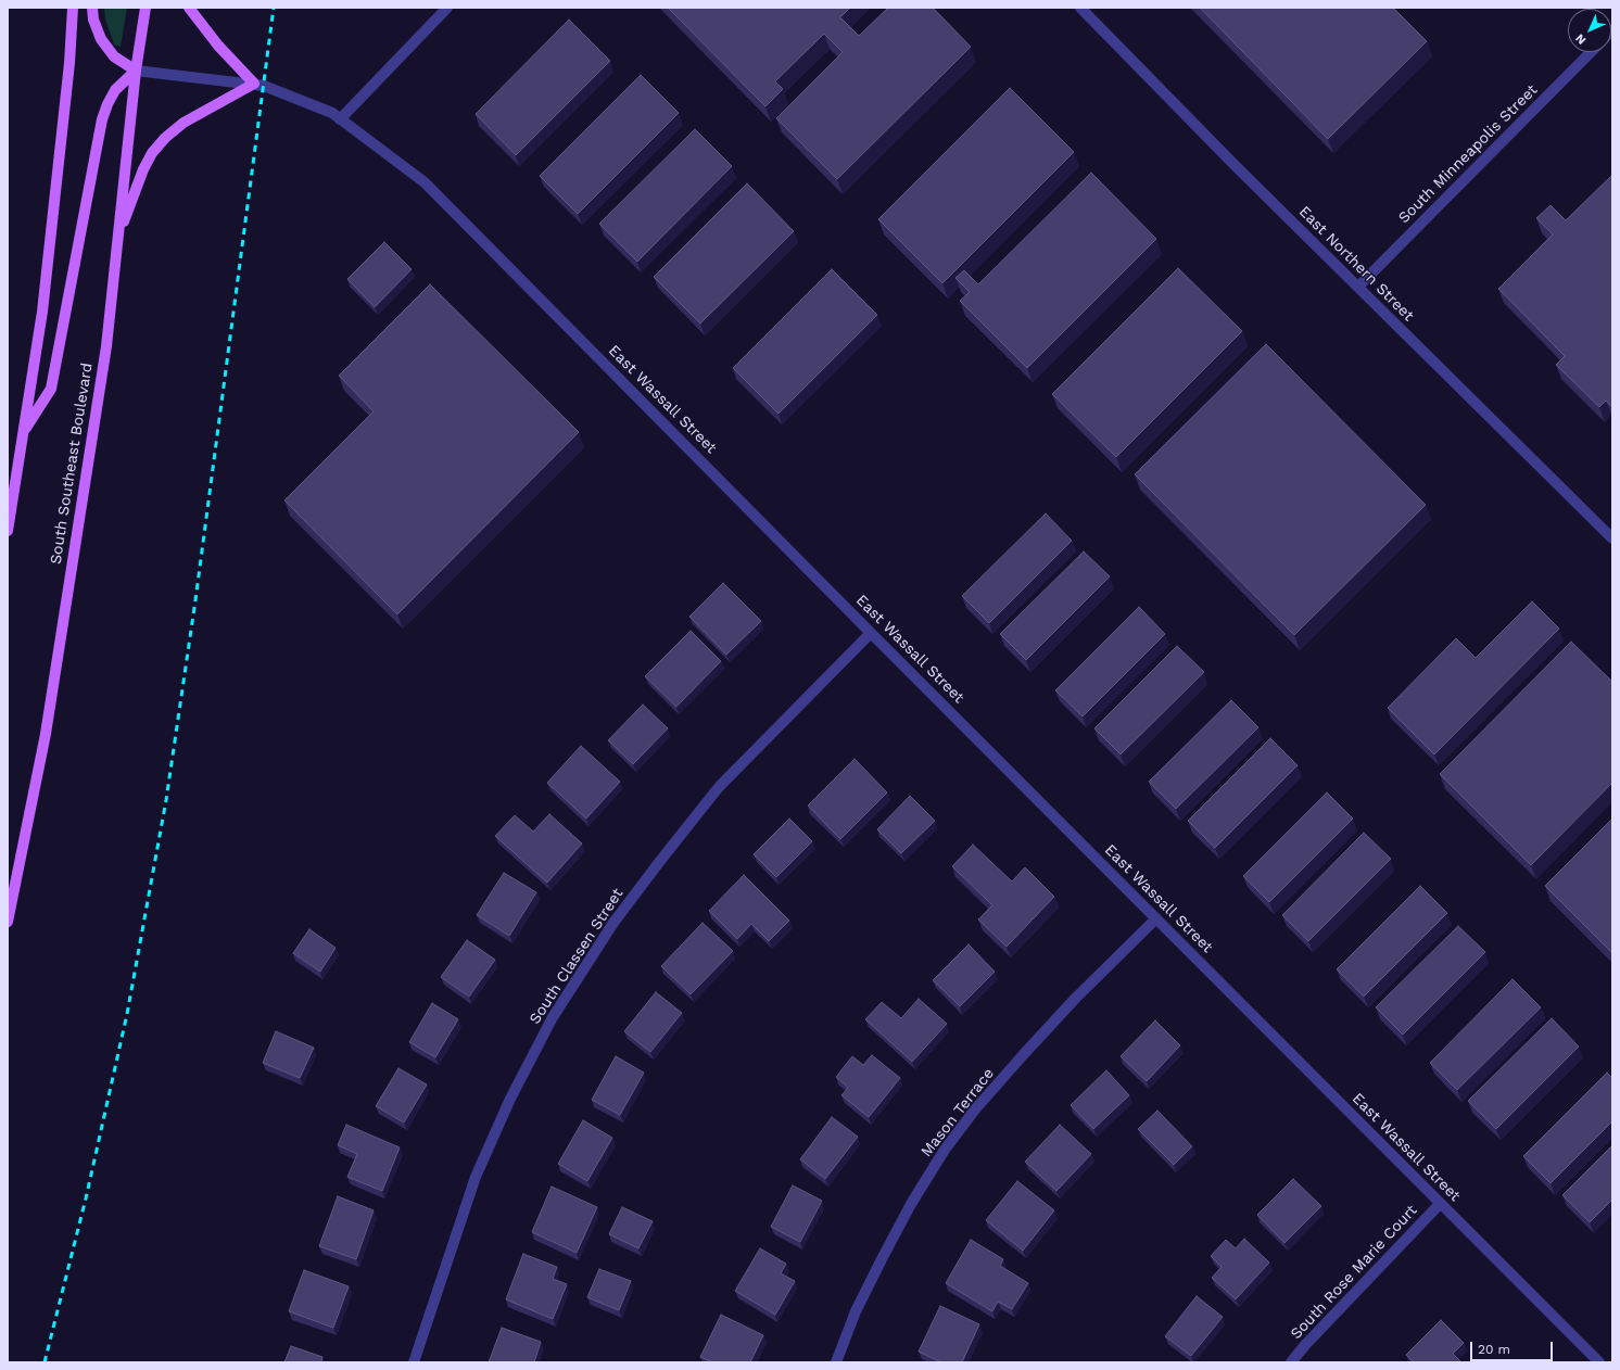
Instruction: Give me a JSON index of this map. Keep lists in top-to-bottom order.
{
  "streets": {
    "main road": ["South Southeast Boulevard"],
    "street": [
      "South Minneapolis Street",
      "East Northern Street",
      "East Wassall Street",
      "South Classen Street",
      "Mason Terrace",
      "South Rose Marie Court"
    ]
  },
  "crossings": [
    ["South Minneapolis Street", "East Northern Street"],
    ["East Wassall Street", "South Southeast Boulevard"],
    ["East Wassall Street", "South Classen Street"],
    ["East Wassall Street", "Mason Terrace"],
    ["East Wassall Street", "South Rose Marie Court"]
  ],
  "scale_bar": "20 m",
  "north": "bottom left"
}
